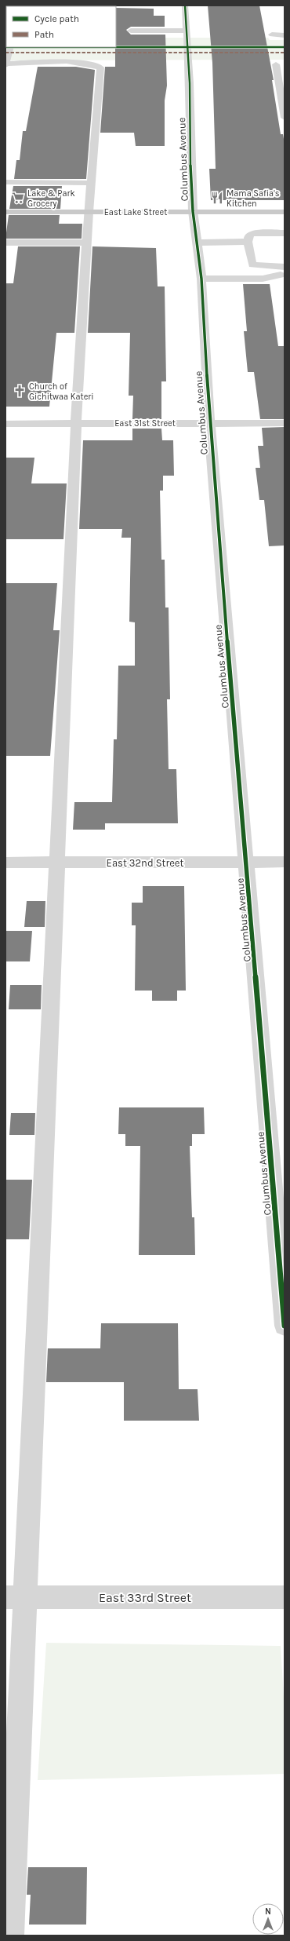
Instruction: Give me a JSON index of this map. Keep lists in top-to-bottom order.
{
  "streets": {
    "main road": ["East Lake Street"],
    "street": [
      "Columbus Avenue",
      "East 31st Street",
      "East 32nd Street",
      "East 33rd Street"
    ]
  },
  "crossings": [
    ["Columbus Avenue", "East Lake Street"],
    ["Columbus Avenue", "East 31st Street"],
    ["Columbus Avenue", "East 32nd Street"]
  ],
  "places": {
    "supermarket": ["Lake & Park Grocery"],
    "restaurant": ["Mama Safia's Kitchen"],
    "church": ["Church of Gichitwaa Kateri"]
  },
  "legend": ["Cycle path", "Path"],
  "north": "top"
}
